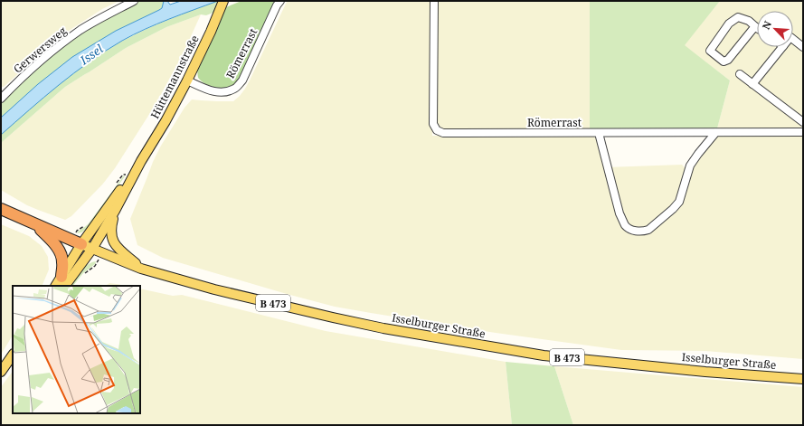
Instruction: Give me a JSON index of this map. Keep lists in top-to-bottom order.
{
  "streets": {
    "highway": ["B 473"],
    "main road": ["Hüttemannstraße", "Isselburger Straße"],
    "street": ["Gerwersweg", "Römerrast"]
  },
  "crossings": [
    ["Römerrast", "Hüttemannstraße"],
    ["Hüttemannstraße", "B 473"],
    ["Hüttemannstraße", "Isselburger Straße"],
    ["B 473", "Isselburger Straße"]
  ],
  "water": ["Issel"],
  "north": "top left"
}
